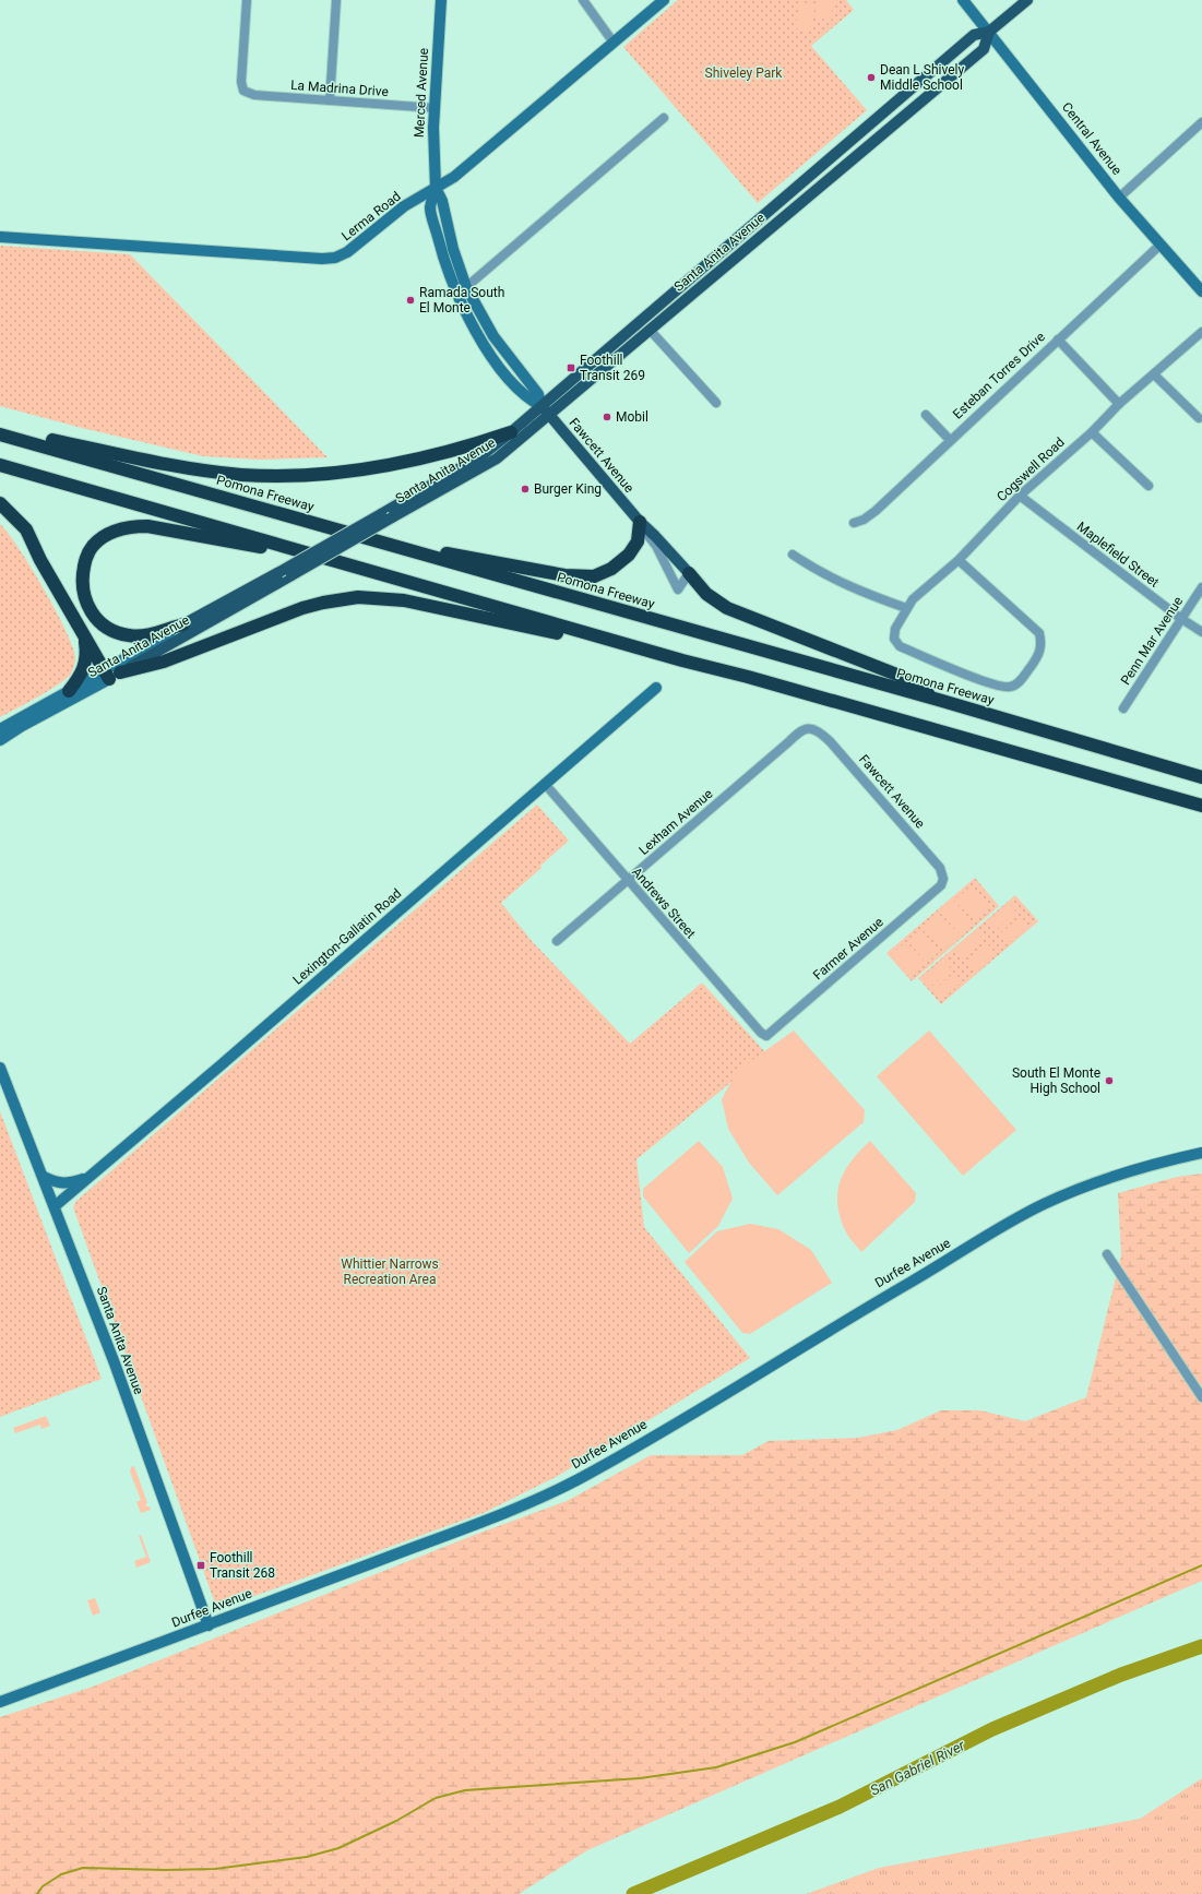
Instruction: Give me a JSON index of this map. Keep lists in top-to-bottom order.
{
  "streets": {
    "highway": ["Pomona Freeway"],
    "main road": ["Santa Anita Avenue", "Fawcett Avenue"],
    "street": [
      "La Madrina Drive",
      "Merced Avenue",
      "Central Avenue",
      "Lerma Road",
      "Esteban Torres Drive",
      "Cogswell Road",
      "Maplefield Street",
      "Penn Mar Avenue",
      "Lexham Avenue",
      "Andrews Street",
      "Lexington-Gallatin Road",
      "Farmer Avenue",
      "Durfee Avenue"
    ]
  },
  "crossings": [
    ["La Madrina Drive", "Merced Avenue"],
    ["Merced Avenue", "Lerma Road"],
    ["Merced Avenue", "Santa Anita Avenue"],
    ["Merced Avenue", "Fawcett Avenue"],
    ["Central Avenue", "Santa Anita Avenue"],
    ["Central Avenue", "Esteban Torres Drive"],
    ["Santa Anita Avenue", "Fawcett Avenue"],
    ["Santa Anita Avenue", "Lexington-Gallatin Road"],
    ["Santa Anita Avenue", "Durfee Avenue"],
    ["Fawcett Avenue", "Lexham Avenue"],
    ["Fawcett Avenue", "Farmer Avenue"],
    ["Cogswell Road", "Maplefield Street"],
    ["Maplefield Street", "Penn Mar Avenue"],
    ["Lexham Avenue", "Andrews Street"],
    ["Andrews Street", "Lexington-Gallatin Road"],
    ["Andrews Street", "Farmer Avenue"]
  ],
  "water": ["San Gabriel River"],
  "parks": ["Shiveley Park", "Whittier Narrows Recreation Area"],
  "places": {
    "other": [
      "Dean L Shively Middle School",
      "Ramada South El Monte",
      "Mobil",
      "Burger King",
      "South El Monte High School"
    ],
    "transit": ["Foothill Transit 269", "Foothill Transit 268"]
  }
}
